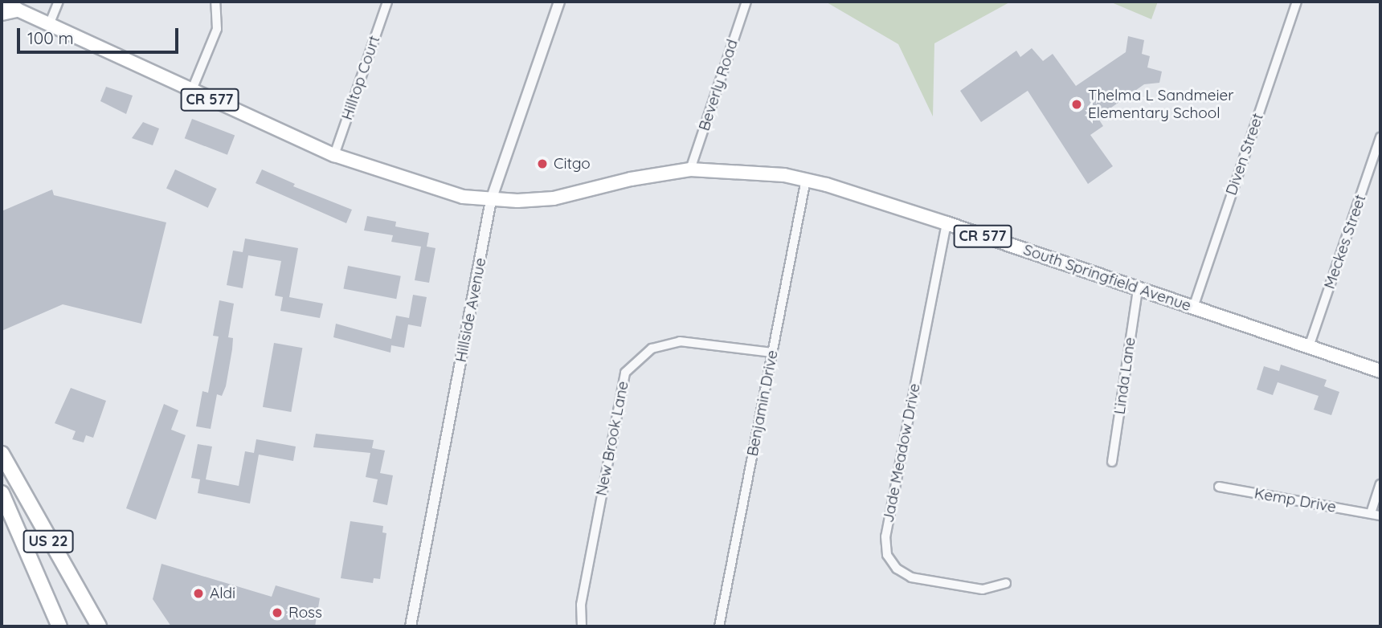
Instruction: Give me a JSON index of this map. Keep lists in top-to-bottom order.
{
  "streets": {
    "highway": ["US 22"],
    "main road": ["CR 577", "South Springfield Avenue"],
    "street": [
      "Hilltop Court",
      "Beverly Road",
      "Diven Street",
      "Meckes Street",
      "Hillside Avenue",
      "Linda Lane",
      "Benjamin Drive",
      "New Brook Lane",
      "Jade Meadow Drive",
      "Kemp Drive"
    ]
  },
  "crossings": [
    ["Hilltop Court", "South Springfield Avenue"],
    ["Beverly Road", "South Springfield Avenue"],
    ["Diven Street", "South Springfield Avenue"],
    ["Meckes Street", "South Springfield Avenue"],
    ["South Springfield Avenue", "Hillside Avenue"],
    ["South Springfield Avenue", "Linda Lane"],
    ["South Springfield Avenue", "Benjamin Drive"],
    ["South Springfield Avenue", "Jade Meadow Drive"],
    ["Benjamin Drive", "New Brook Lane"]
  ],
  "places": [
    "Thelma L Sandmeier Elementary School",
    "Citgo",
    "Aldi",
    "Ross"
  ],
  "scale_bar": "100 m"
}
